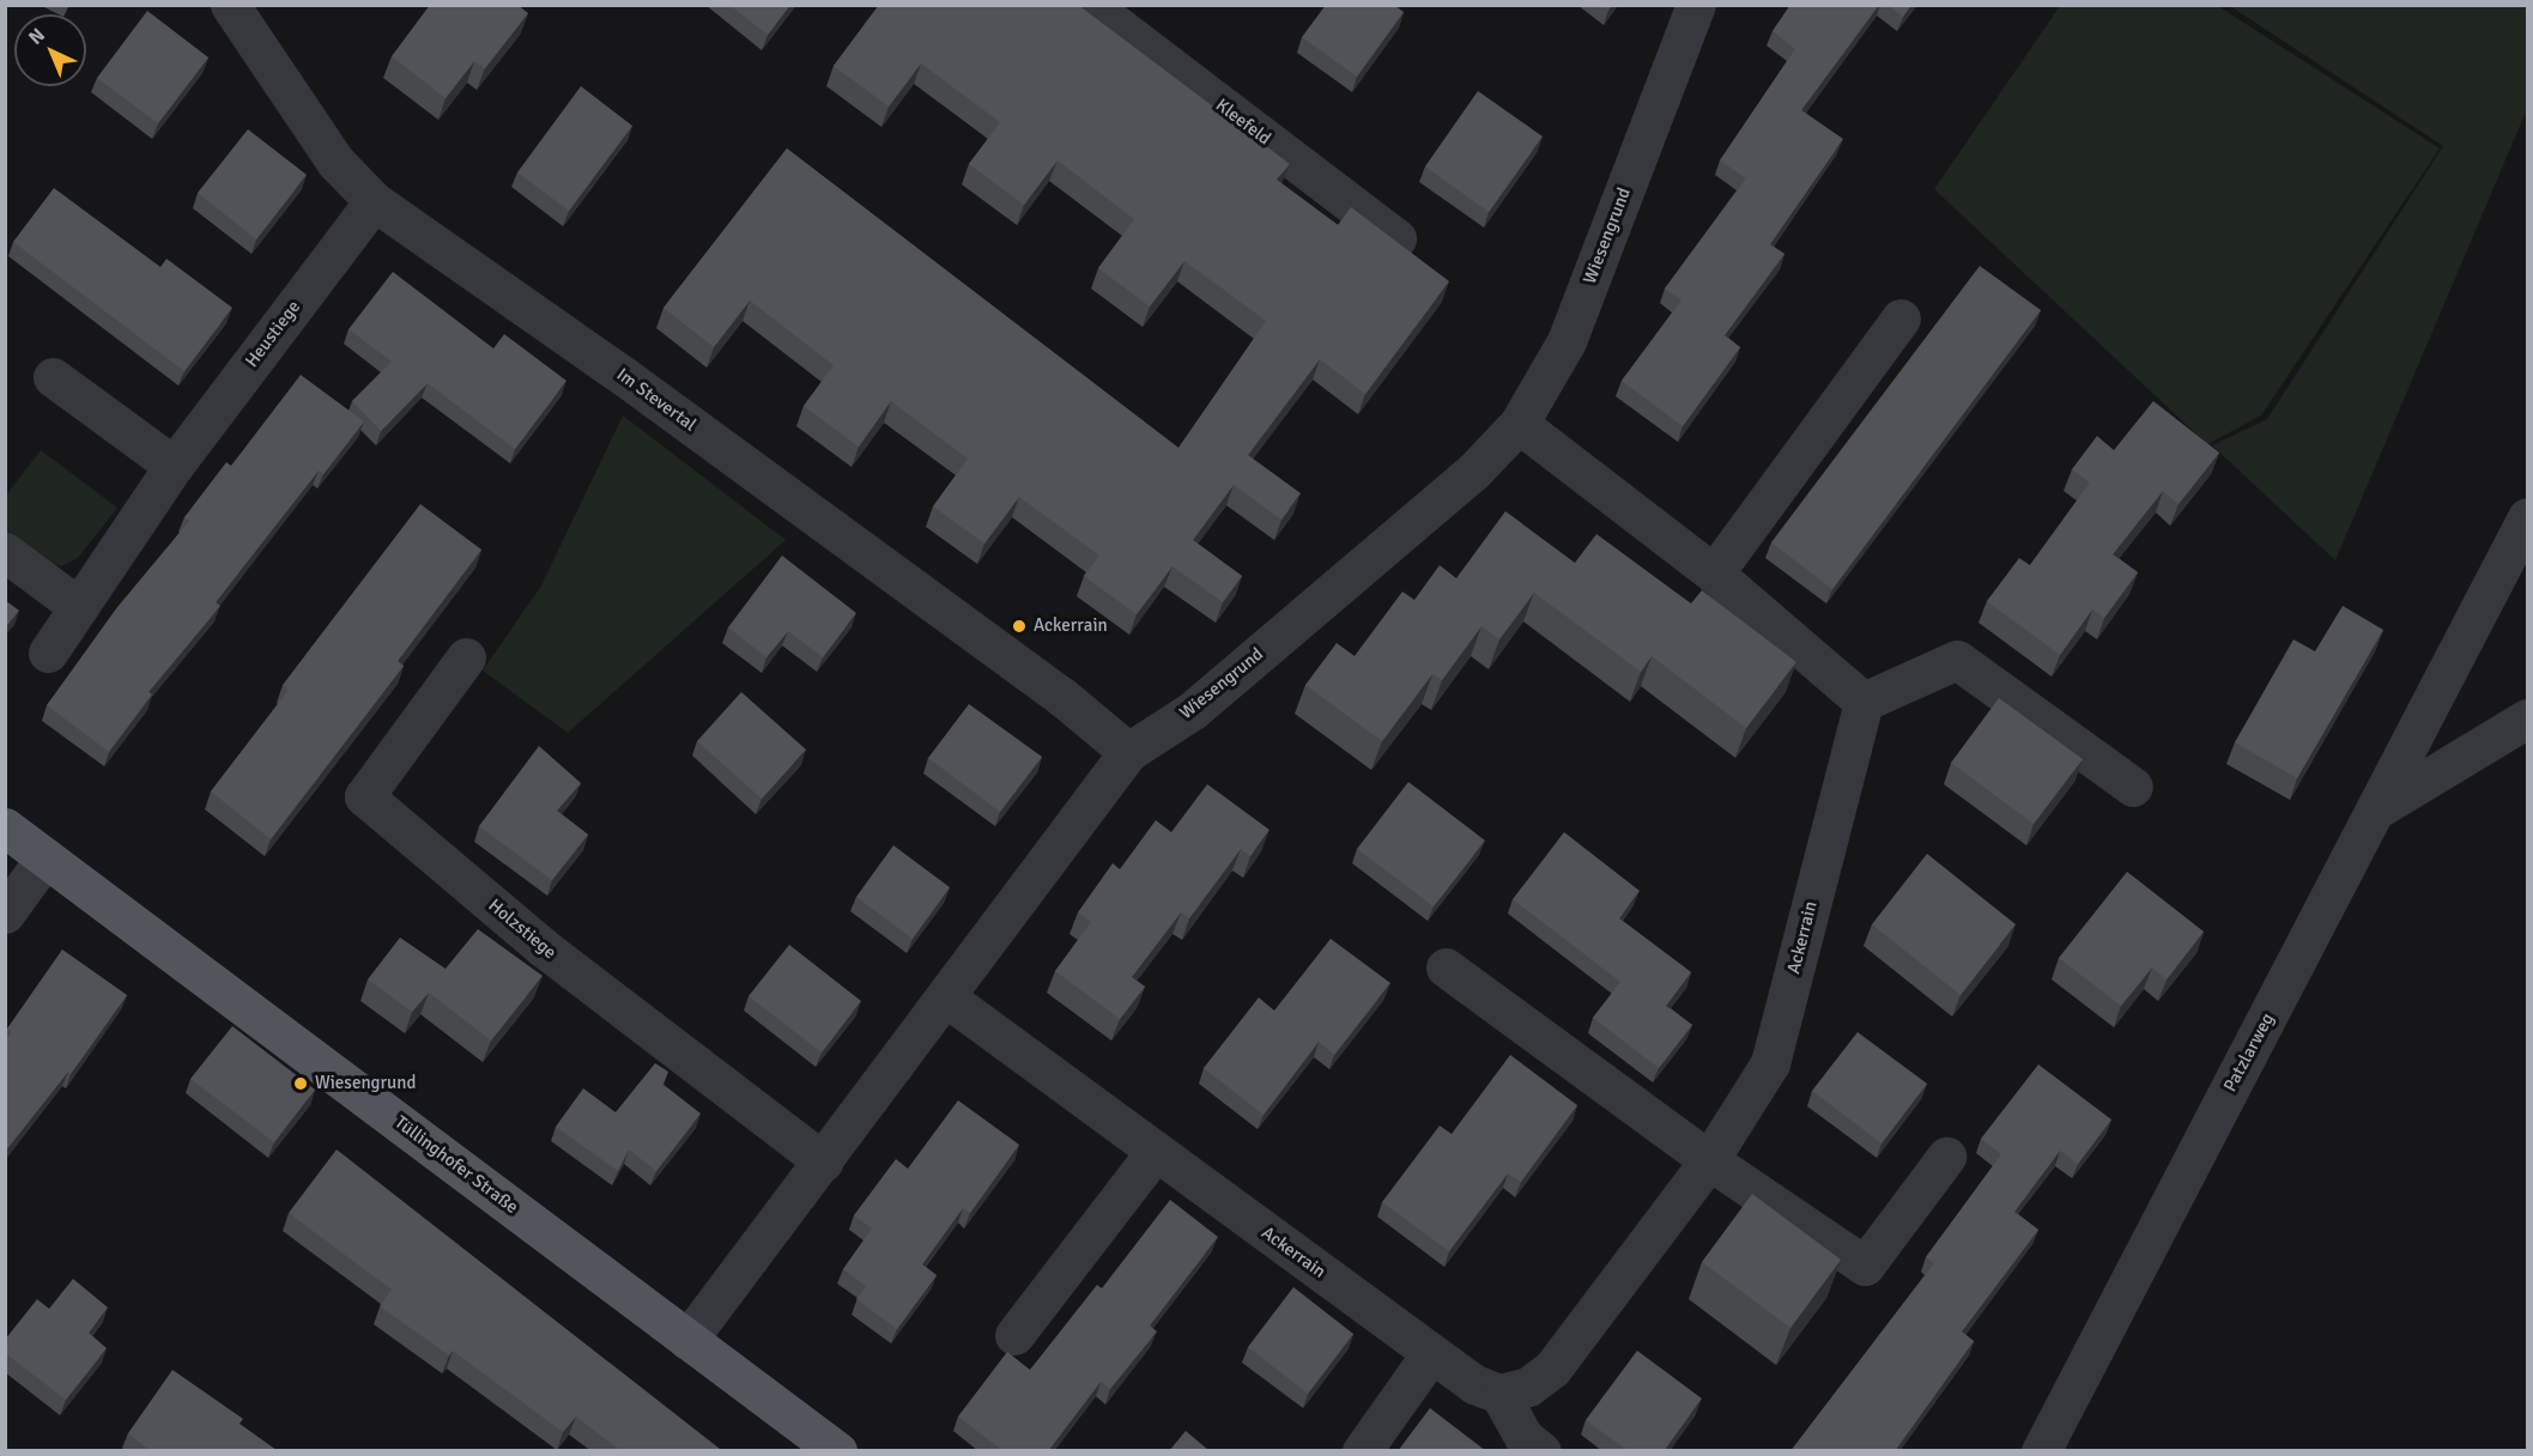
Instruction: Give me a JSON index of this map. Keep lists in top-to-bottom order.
{
  "streets": {
    "main road": ["Tüllinghofer Straße"],
    "street": [
      "Kleefeld",
      "Wiesengrund",
      "Heustiege",
      "Im Stevertal",
      "Holzstiege",
      "Ackerrain",
      "Patzlarweg"
    ]
  },
  "crossings": [
    ["Wiesengrund", "Im Stevertal"],
    ["Wiesengrund", "Holzstiege"],
    ["Wiesengrund", "Ackerrain"],
    ["Wiesengrund", "Tüllinghofer Straße"],
    ["Heustiege", "Im Stevertal"]
  ],
  "places": ["Ackerrain", "Wiesengrund"],
  "north": "top left"
}
